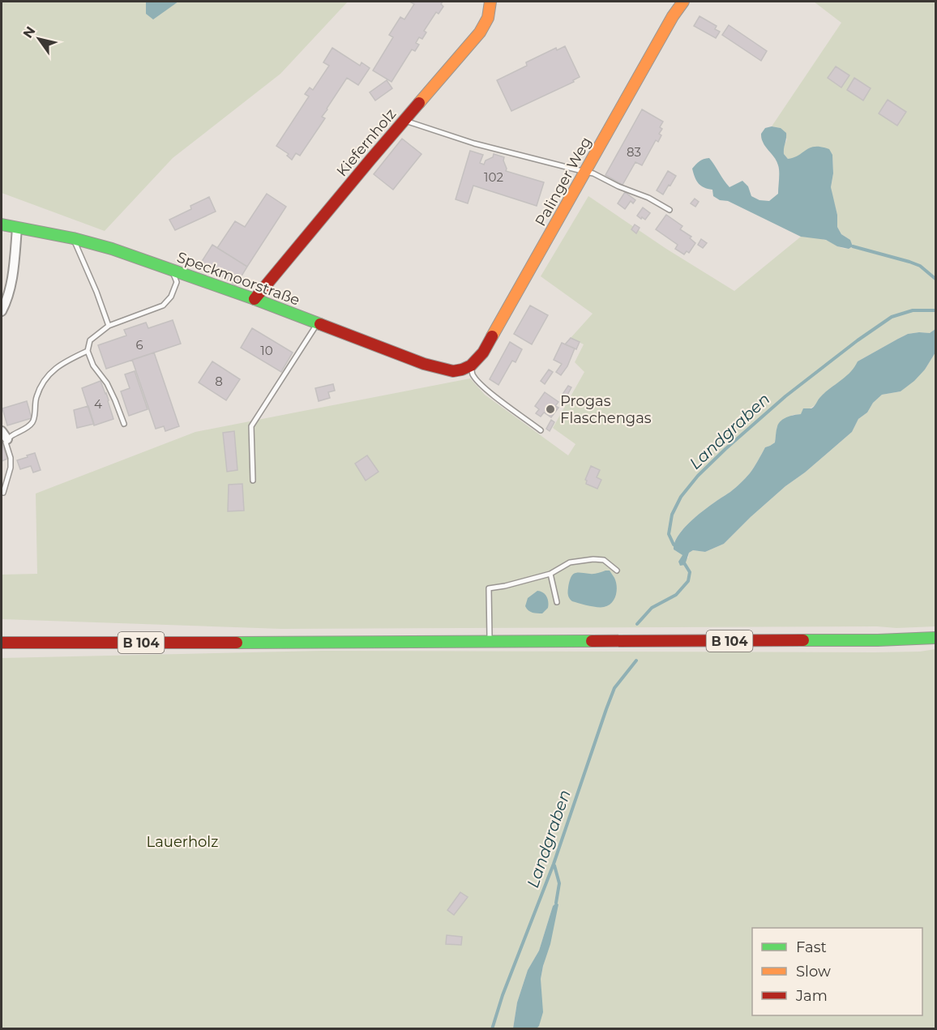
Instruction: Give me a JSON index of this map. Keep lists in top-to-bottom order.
{
  "streets": {
    "street": [
      "Kiefernholz",
      "Palinger Weg",
      "Speckmoorstraße",
      "B 104"
    ]
  },
  "crossings": [
    ["Kiefernholz", "Speckmoorstraße"],
    ["Palinger Weg", "Speckmoorstraße"]
  ],
  "water": ["Landgraben"],
  "parks": ["Lauerholz"],
  "places": ["Progas Flaschengas"],
  "house_numbers": [
    "83",
    "102",
    "6",
    "10",
    "8",
    "4"
  ],
  "legend": ["Fast", "Slow", "Jam"],
  "north": "top left"
}
